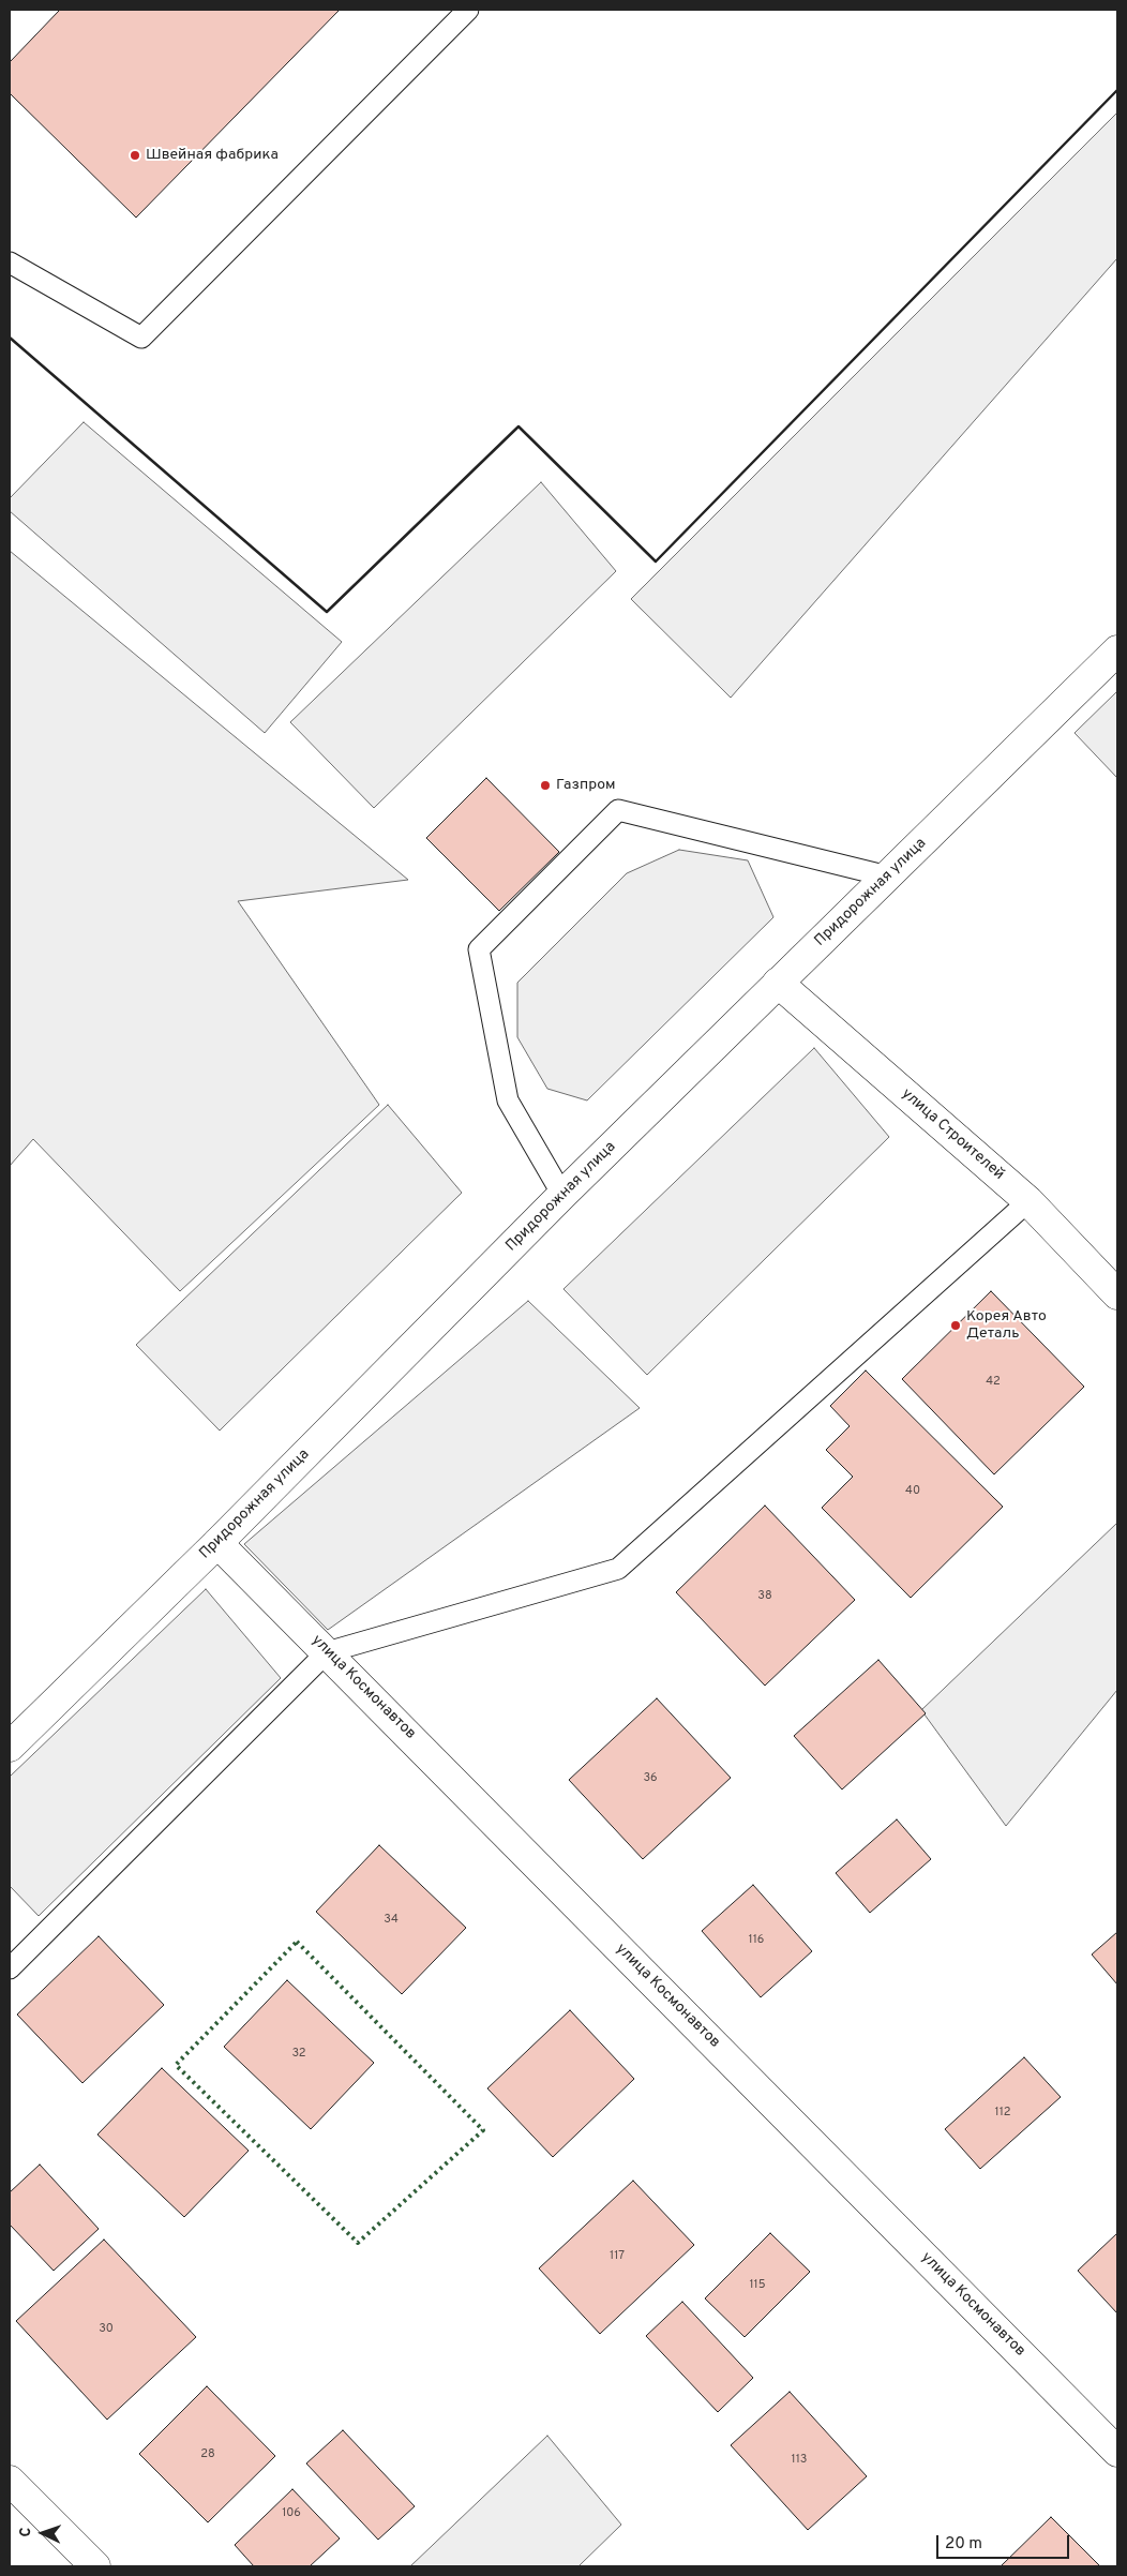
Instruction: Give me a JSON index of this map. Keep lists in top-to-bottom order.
{
  "streets": {
    "street": ["Придорожная улица", "улица Строителей", "улица Космонавтов"]
  },
  "crossings": [
    ["Придорожная улица", "улица Строителей"],
    ["Придорожная улица", "улица Космонавтов"]
  ],
  "places": ["Швейная фабрика", "Газпром", "Корея Авто Деталь"],
  "house_numbers": [
    "42",
    "40",
    "38",
    "36",
    "34",
    "116",
    "32",
    "112",
    "117",
    "115",
    "30",
    "28",
    "113",
    "106"
  ],
  "scale_bar": "20 m",
  "north": "left"
}
